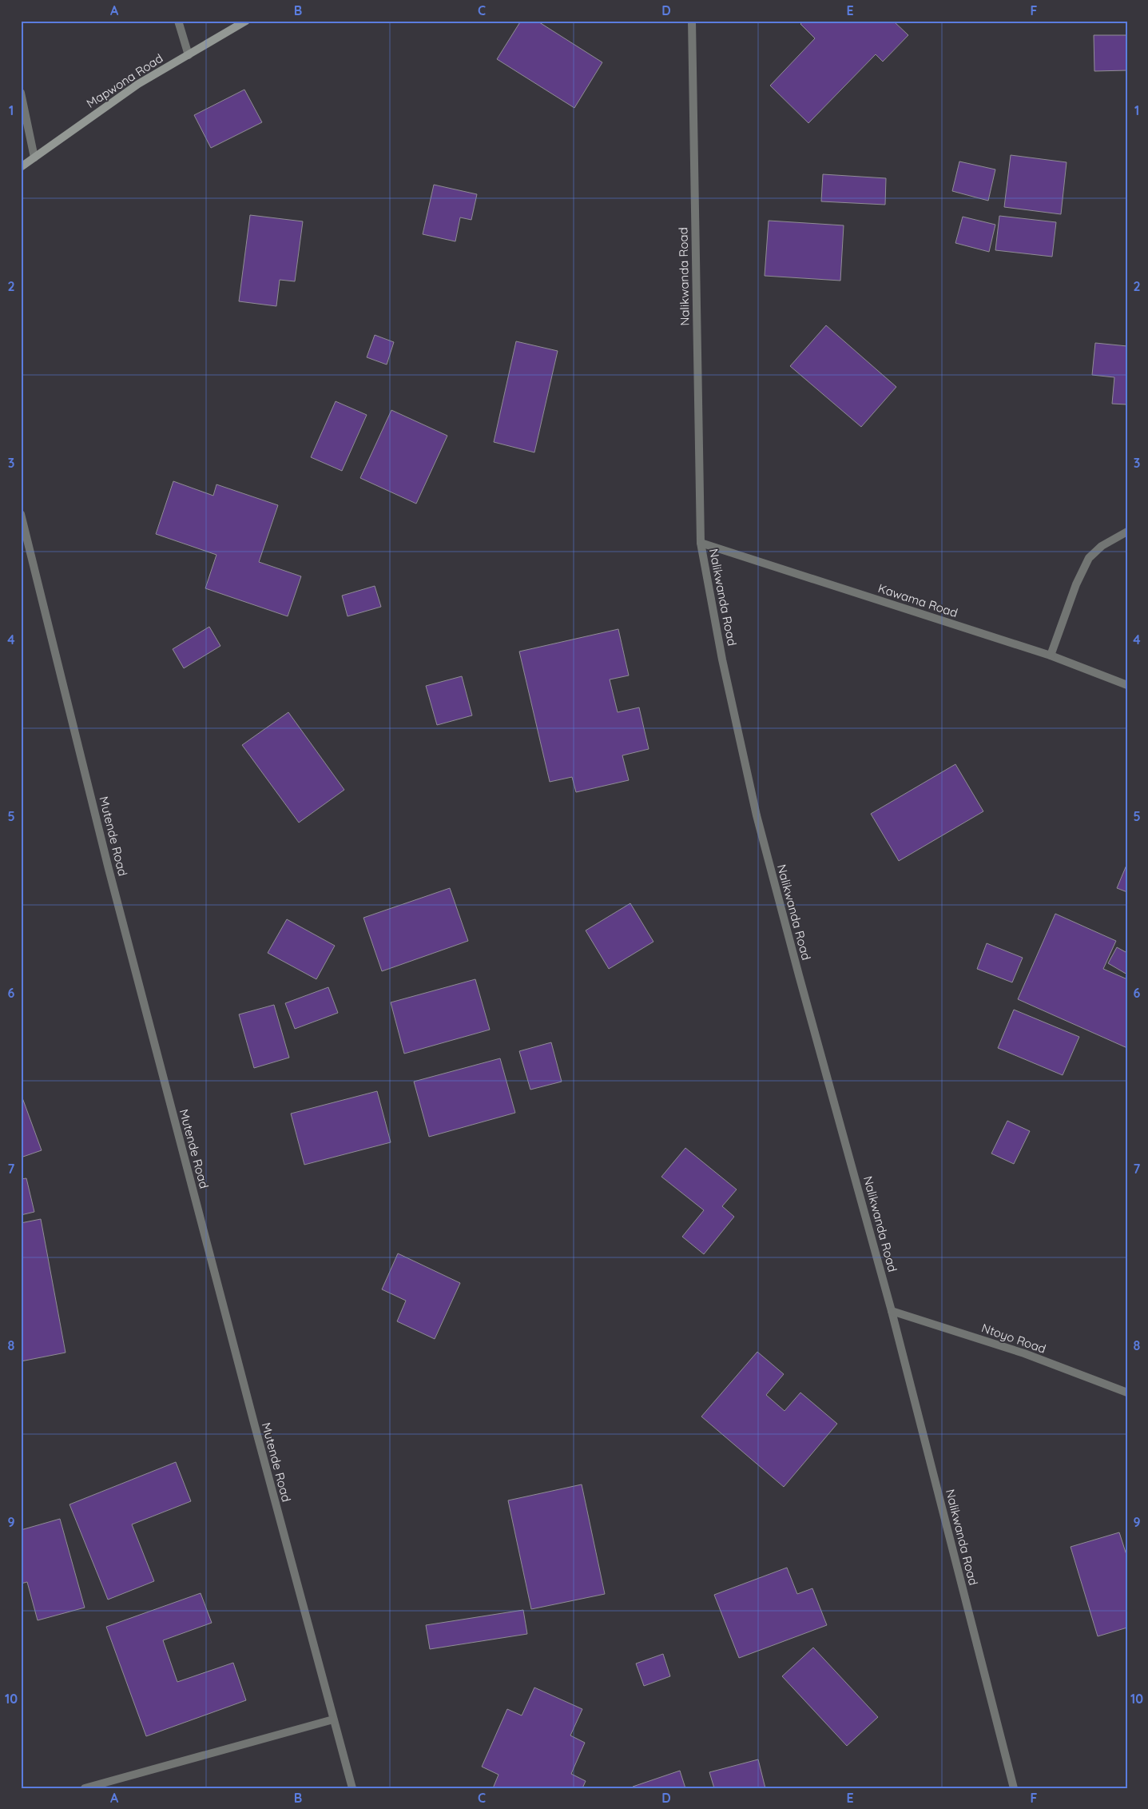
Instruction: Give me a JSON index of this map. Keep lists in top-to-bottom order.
{
  "streets": {
    "main road": ["Mapwona Road"],
    "street": [
      "Nalikwanda Road",
      "Kawama Road",
      "Mutende Road",
      "Ntoyo Road"
    ]
  },
  "crossings": [
    ["Nalikwanda Road", "Kawama Road"],
    ["Nalikwanda Road", "Ntoyo Road"]
  ],
  "grid": {
    "columns": [
      "A",
      "B",
      "C",
      "D",
      "E",
      "F"
    ],
    "rows": [
      "1",
      "2",
      "3",
      "4",
      "5",
      "6",
      "7",
      "8",
      "9",
      "10"
    ]
  }
}
